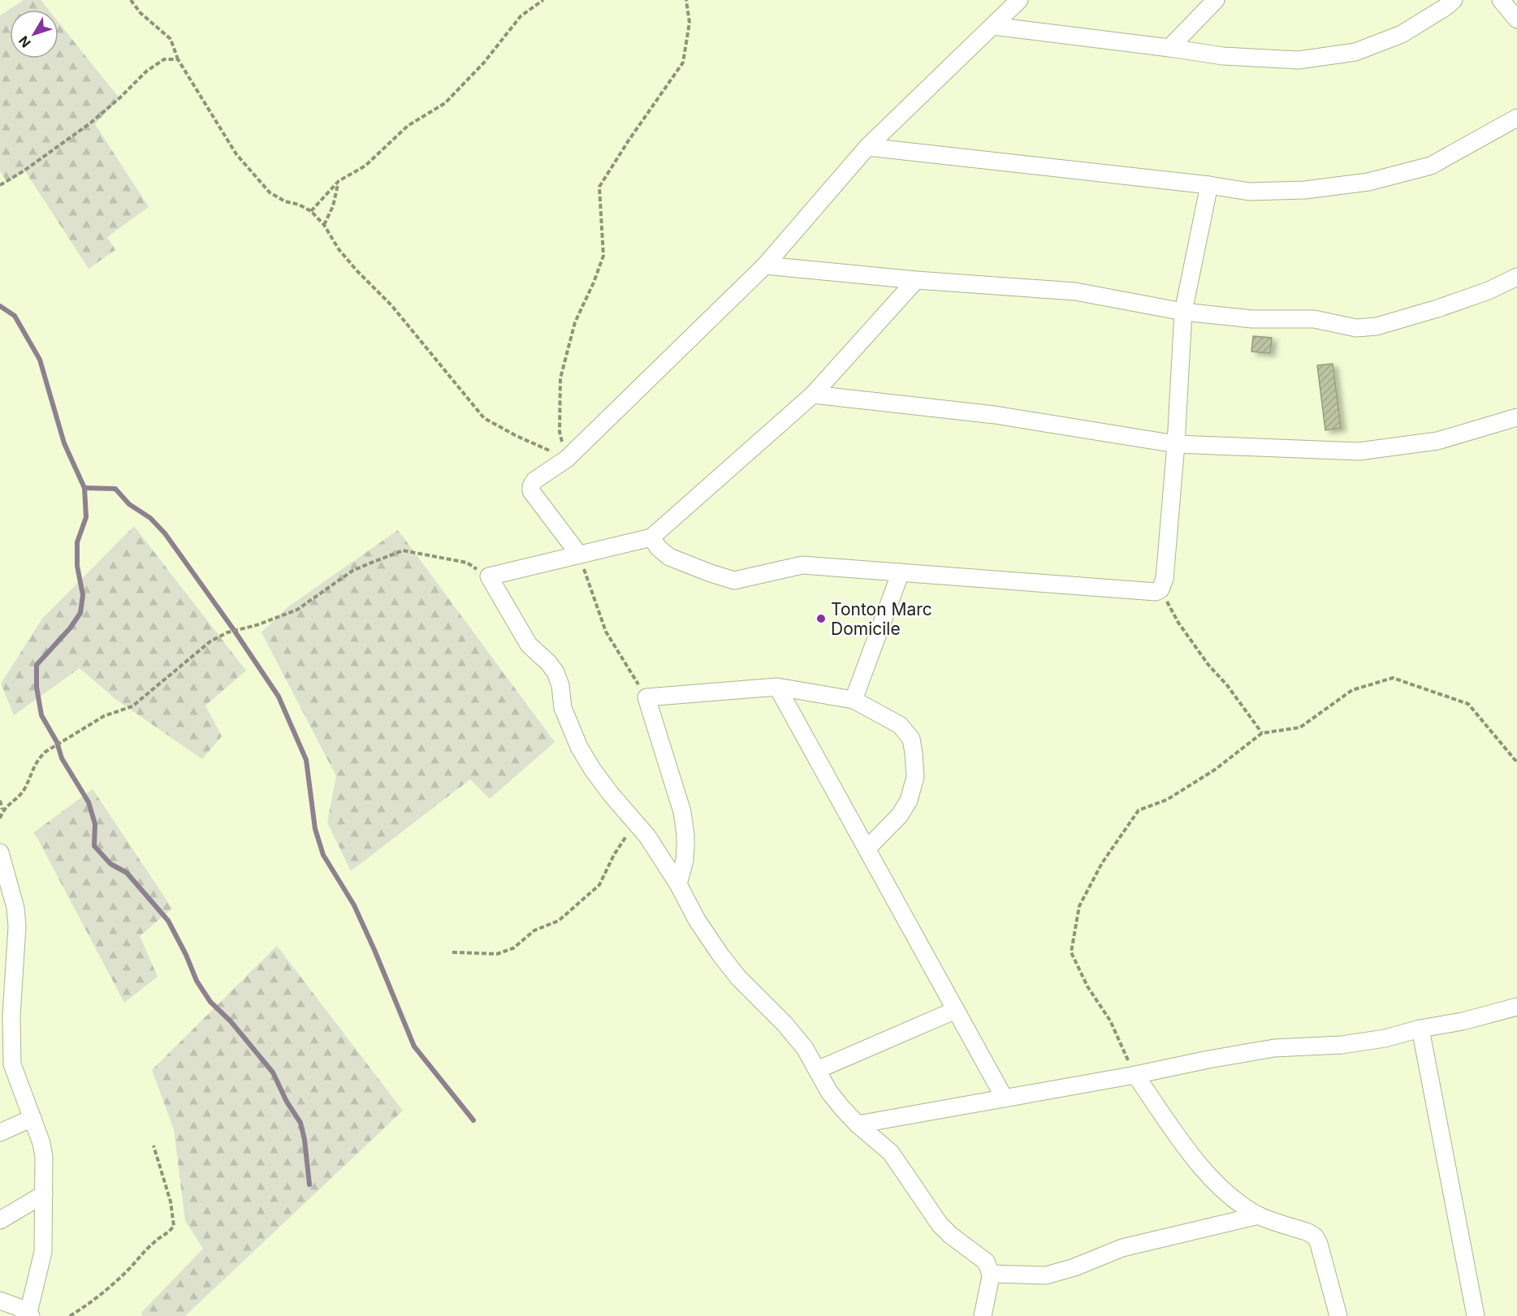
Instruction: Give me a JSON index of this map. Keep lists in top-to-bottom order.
{
  "places": ["Tonton Marc Domicile"],
  "north": "bottom left"
}
